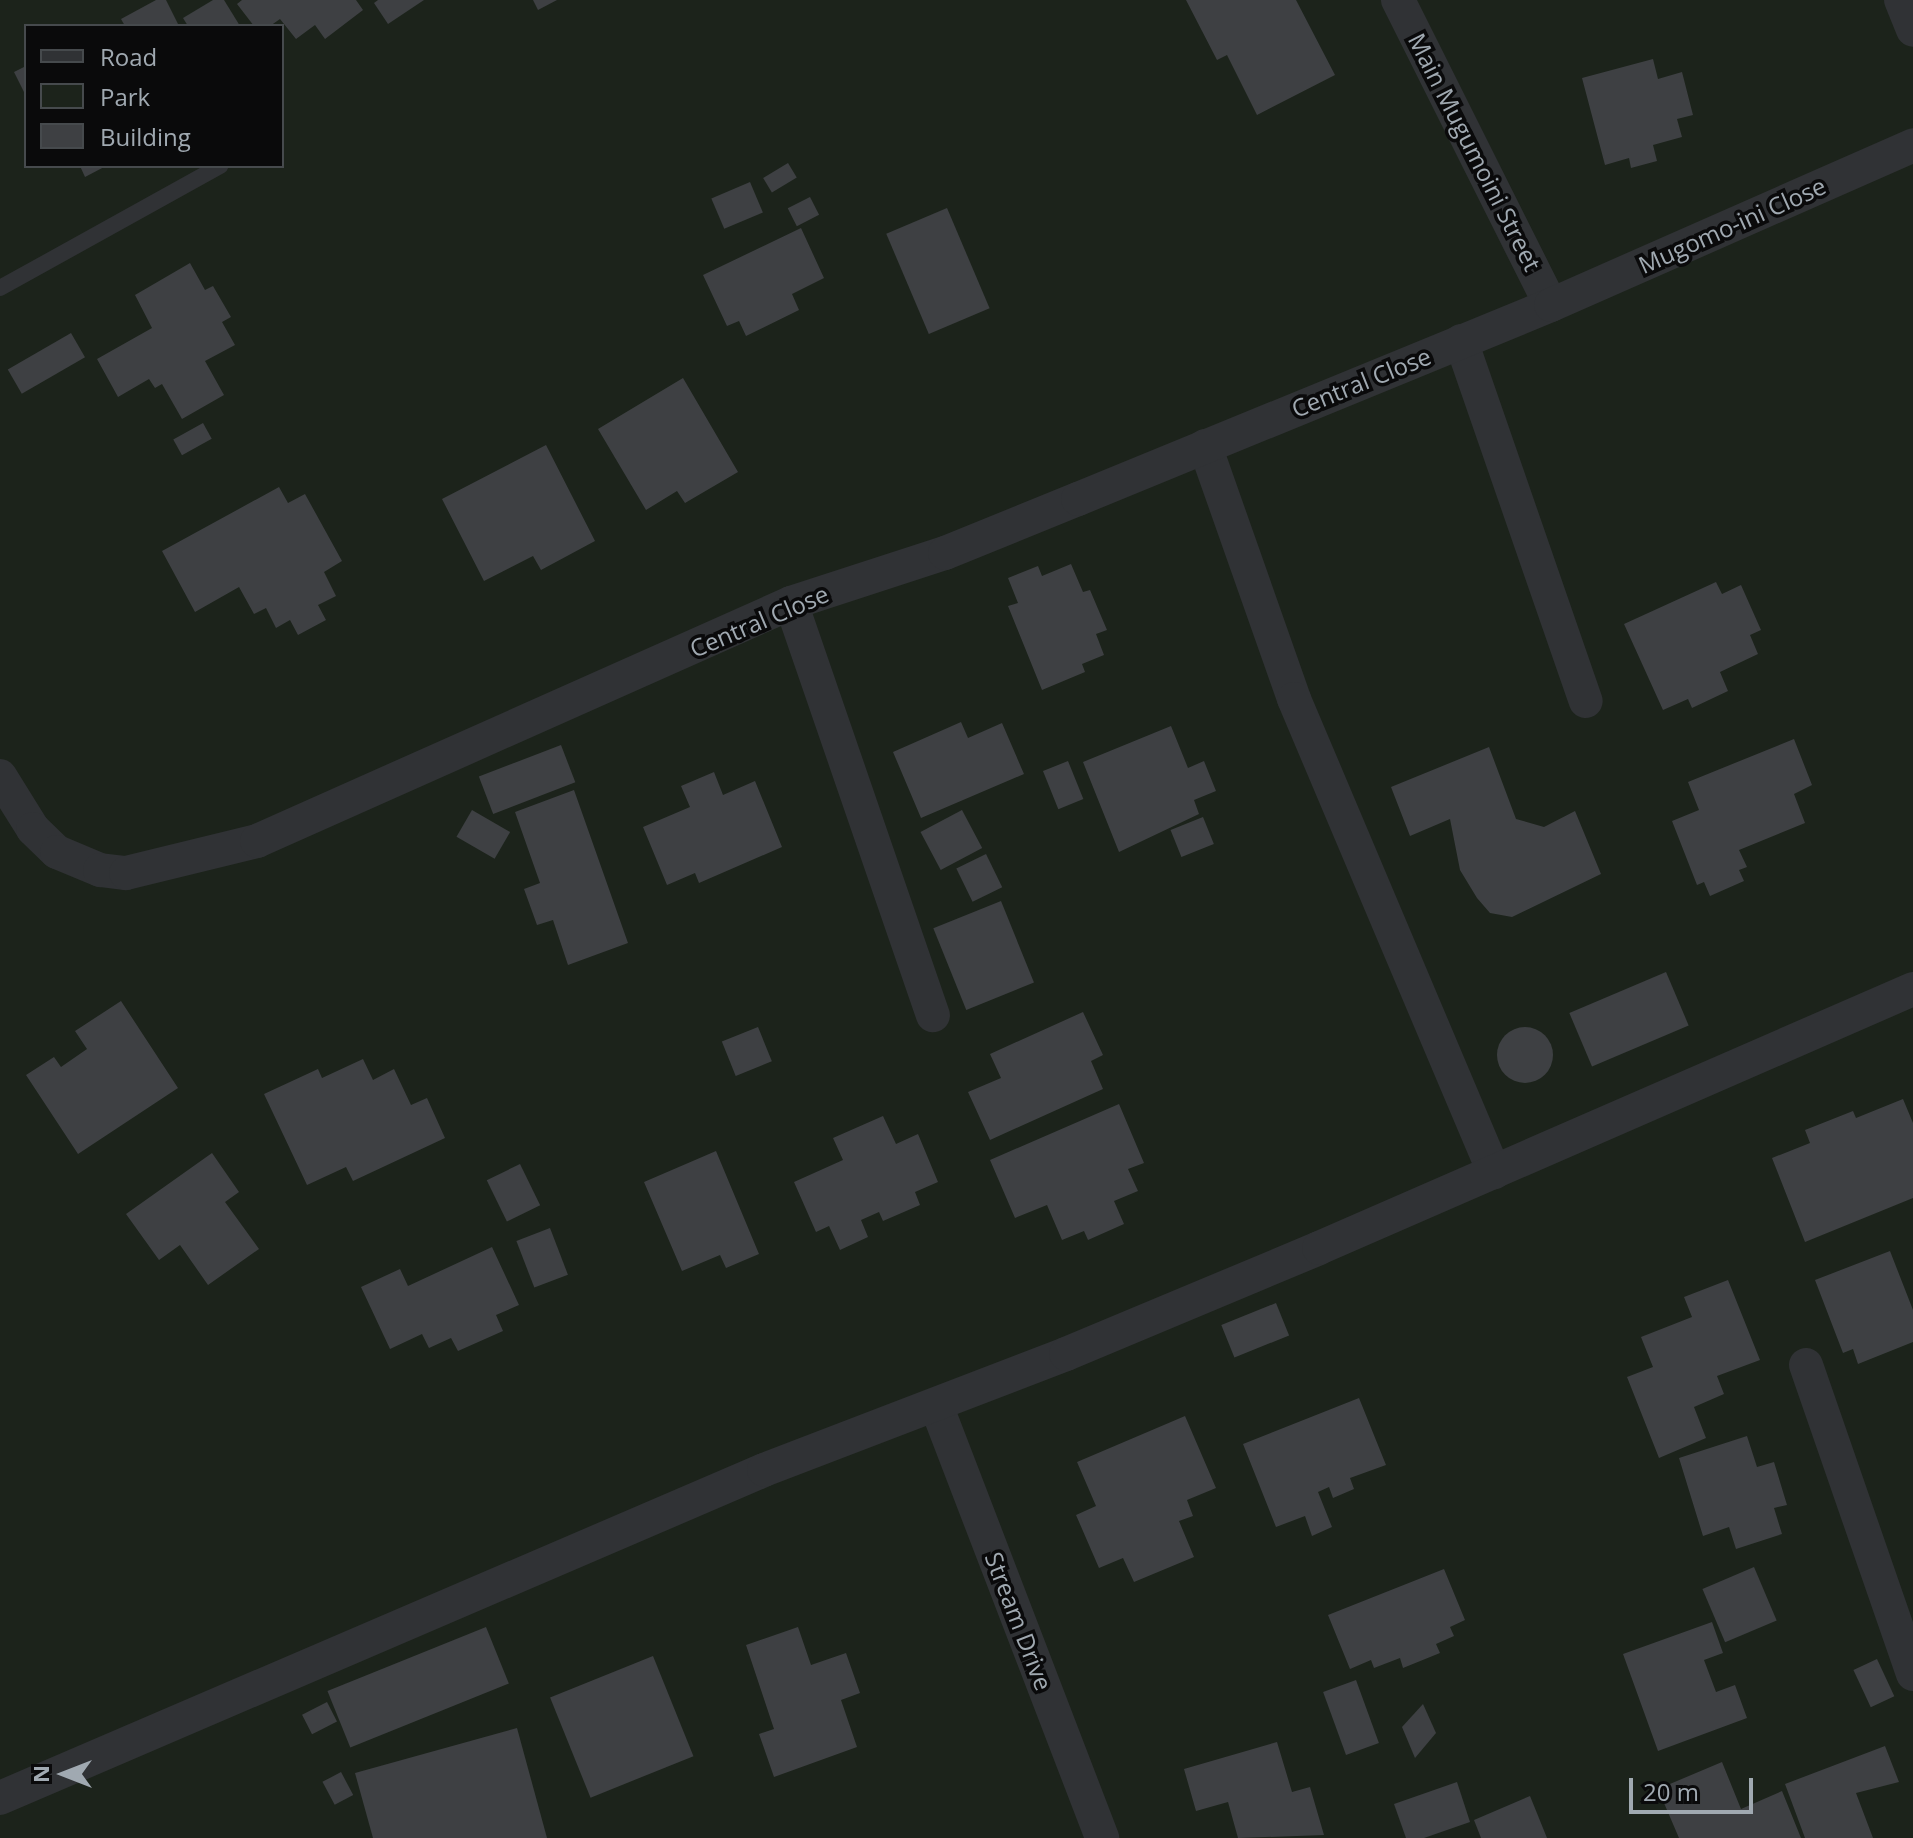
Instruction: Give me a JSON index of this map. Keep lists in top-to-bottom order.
{
  "streets": {
    "street": [
      "Main Mugumoini Street",
      "Mugomo-ini Close",
      "Central Close",
      "Stream Drive"
    ]
  },
  "crossings": [
    ["Main Mugumoini Street", "Mugomo-ini Close"],
    ["Main Mugumoini Street", "Central Close"],
    ["Mugomo-ini Close", "Central Close"]
  ],
  "legend": ["Road", "Park", "Building"],
  "scale_bar": "20 m",
  "north": "left"
}
